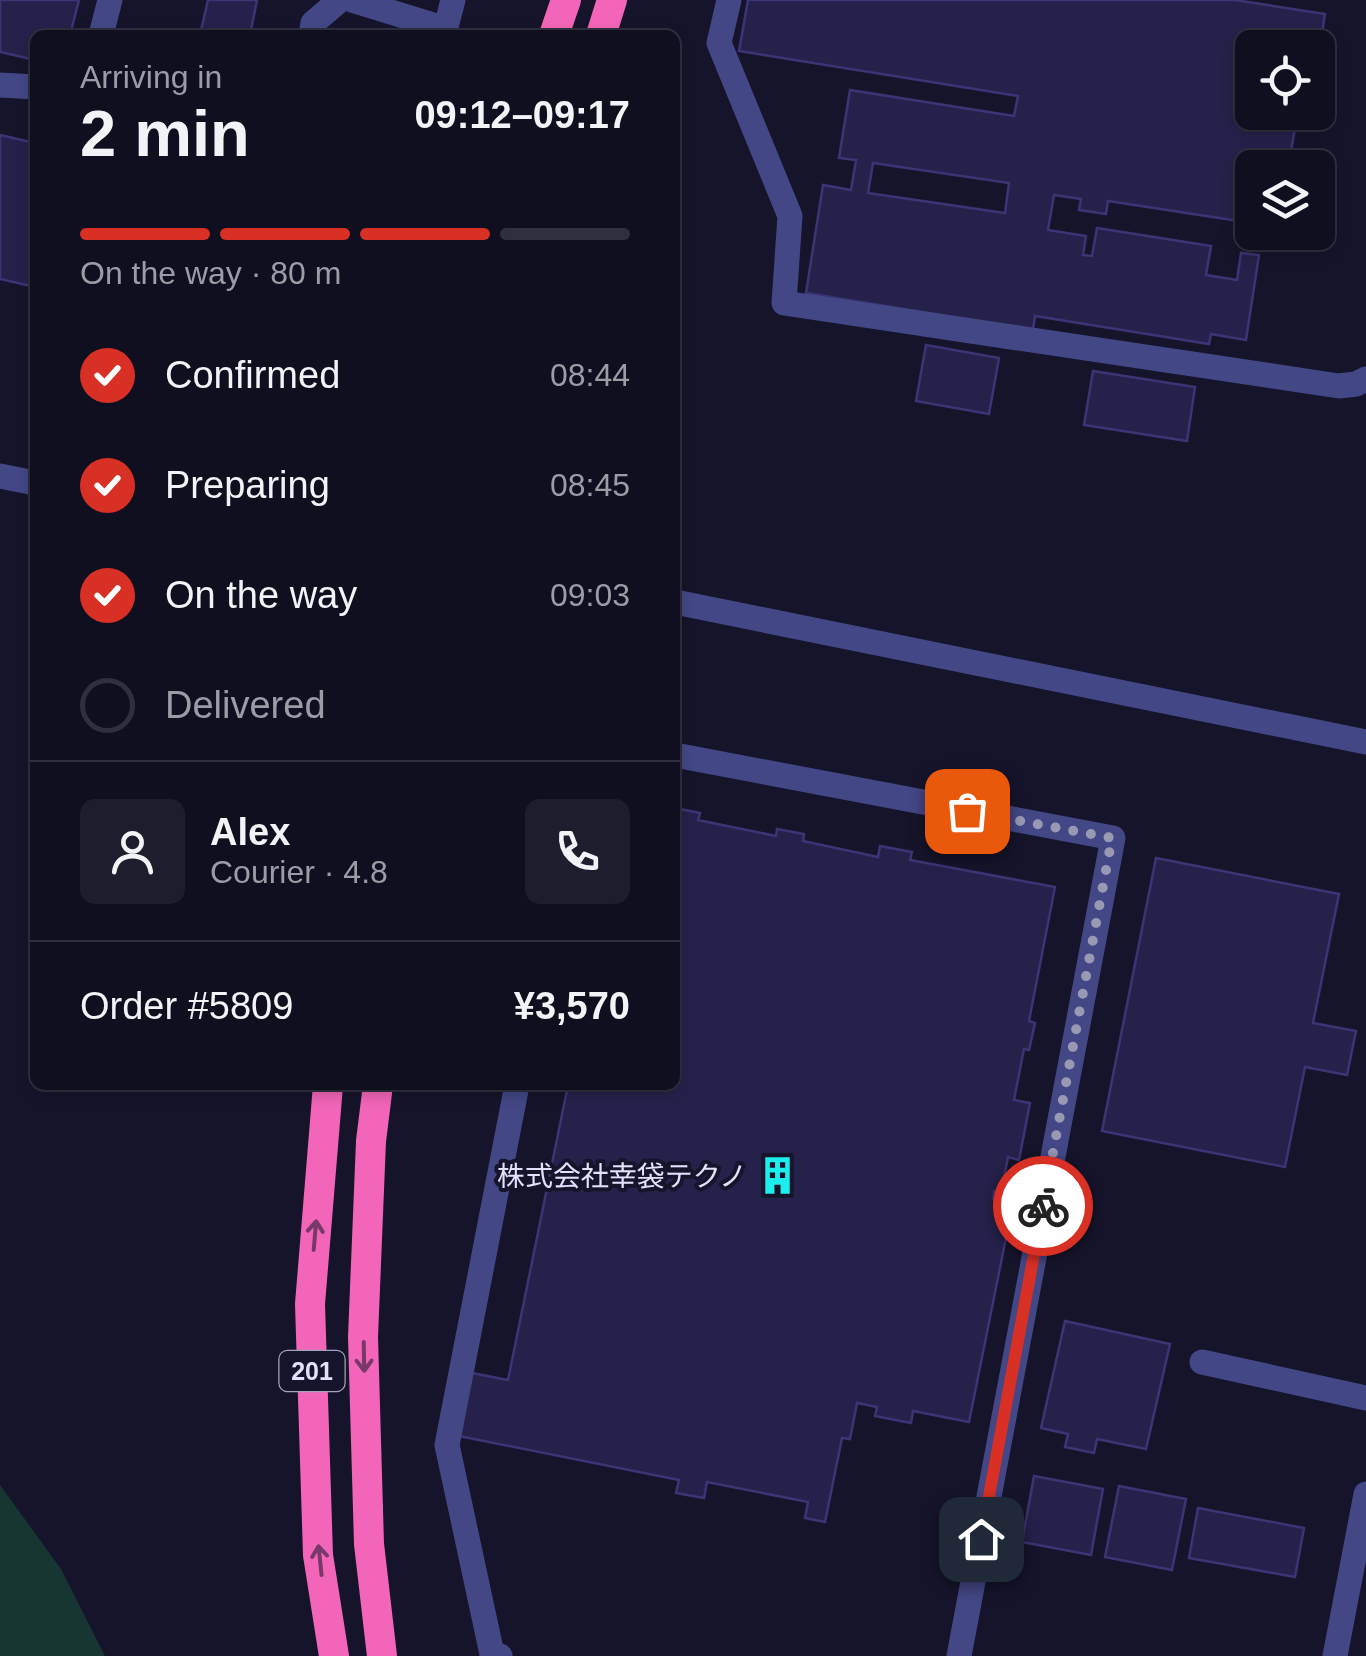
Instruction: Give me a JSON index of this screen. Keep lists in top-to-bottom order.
{
  "streets": {
    "highway": ["201"]
  },
  "places": {
    "building": ["株式会社幸袋テクノ"]
  },
  "page": {
    "heading": ["2 min", "Arriving in", "09:12–09:17"],
    "panel": [
      "Alex",
      "Courier · 4.8",
      "Order #5809",
      "¥3,570"
    ],
    "bar": "On the way · 80 m",
    "list": [
      ["Confirmed", "08:44"],
      ["Preparing", "08:45"],
      ["On the way", "09:03"],
      "Delivered"
    ]
  }
}
